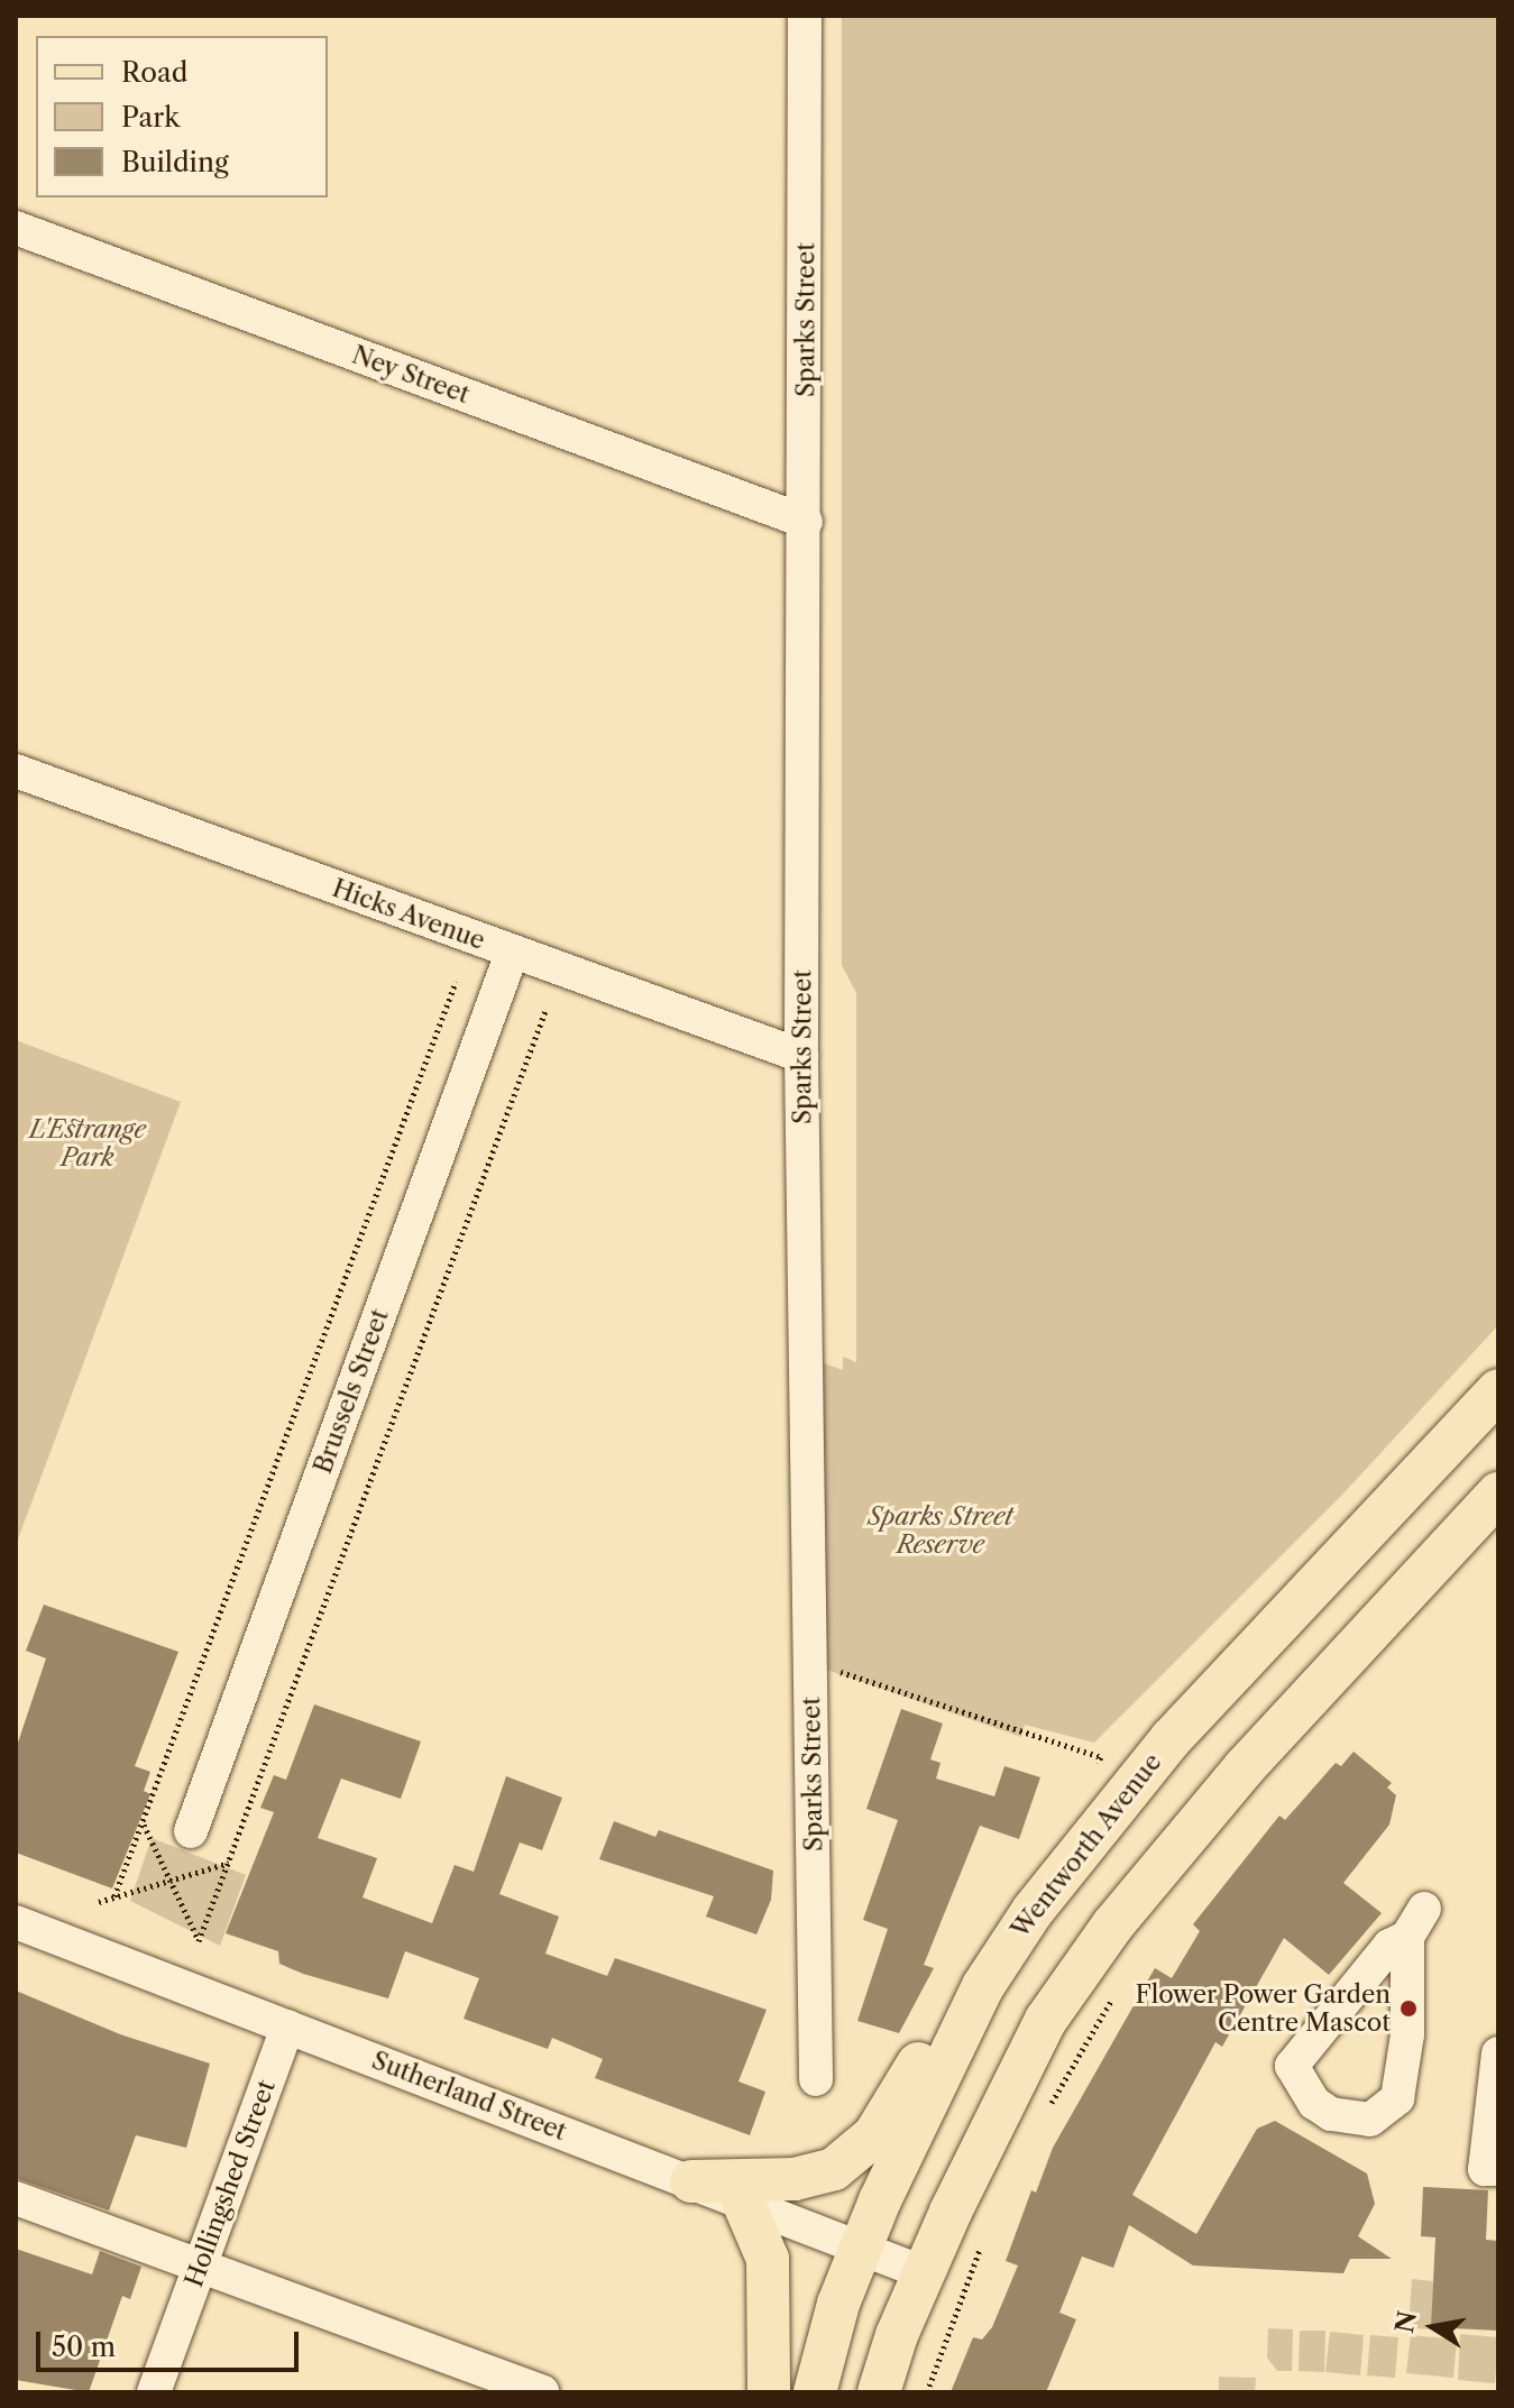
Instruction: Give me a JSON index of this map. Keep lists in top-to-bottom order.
{
  "streets": {
    "main road": ["Wentworth Avenue"],
    "street": [
      "Sparks Street",
      "Ney Street",
      "Hicks Avenue",
      "Brussels Street",
      "Sutherland Street",
      "Hollingshed Street"
    ]
  },
  "crossings": [
    ["Sparks Street", "Ney Street"],
    ["Sparks Street", "Hicks Avenue"],
    ["Hicks Avenue", "Brussels Street"],
    ["Wentworth Avenue", "Sutherland Street"],
    ["Sutherland Street", "Hollingshed Street"]
  ],
  "parks": ["L'Estrange Park", "Sparks Street Reserve"],
  "places": ["Flower Power Garden Centre Mascot"],
  "legend": ["Road", "Park", "Building"],
  "scale_bar": "50 m",
  "north": "left"
}
